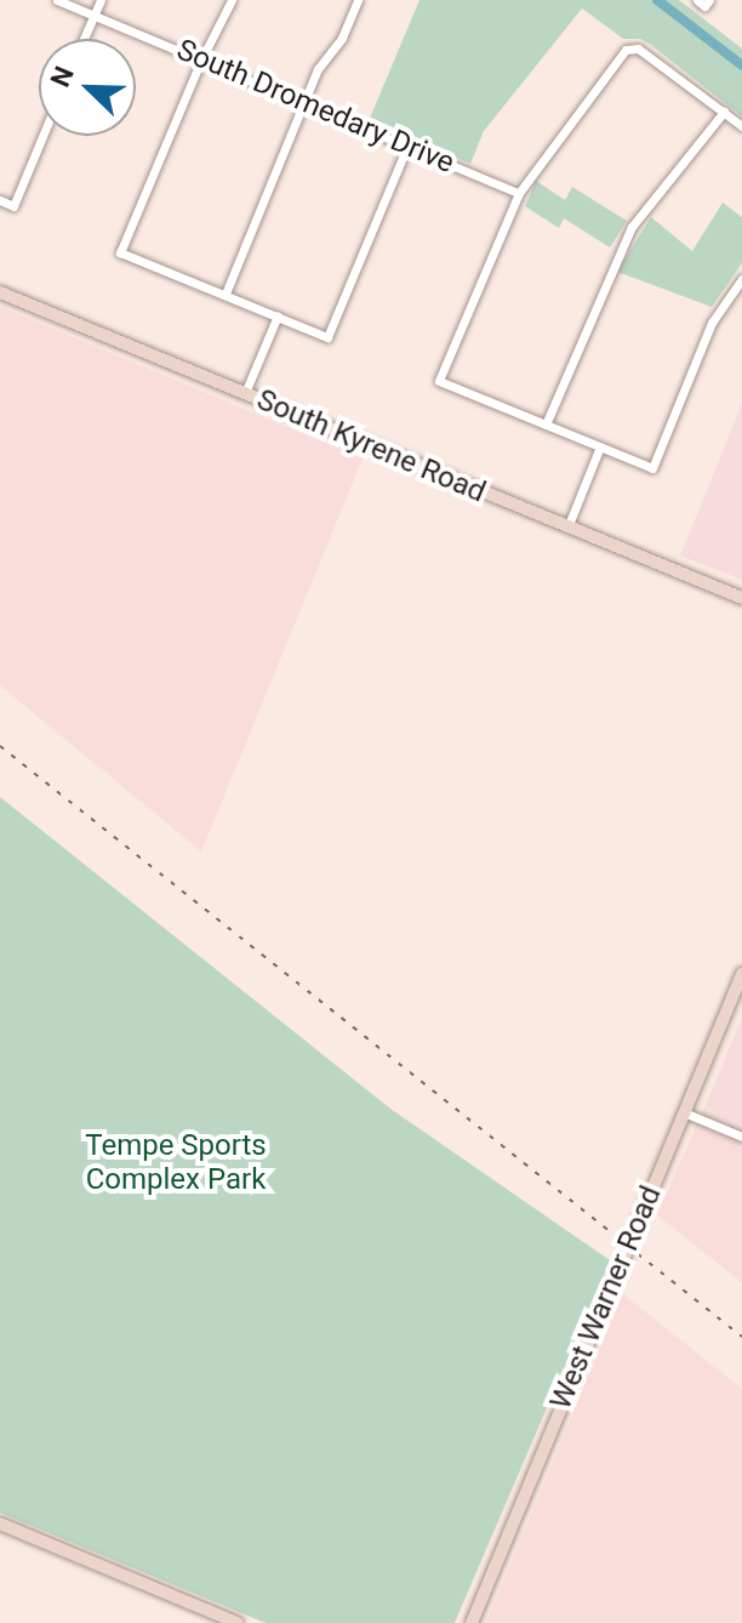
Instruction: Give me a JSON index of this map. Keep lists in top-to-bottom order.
{
  "streets": {
    "main road": ["South Kyrene Road", "West Warner Road"],
    "street": ["South Dromedary Drive"]
  },
  "parks": ["Tempe Sports Complex Park"],
  "north": "top left"
}
